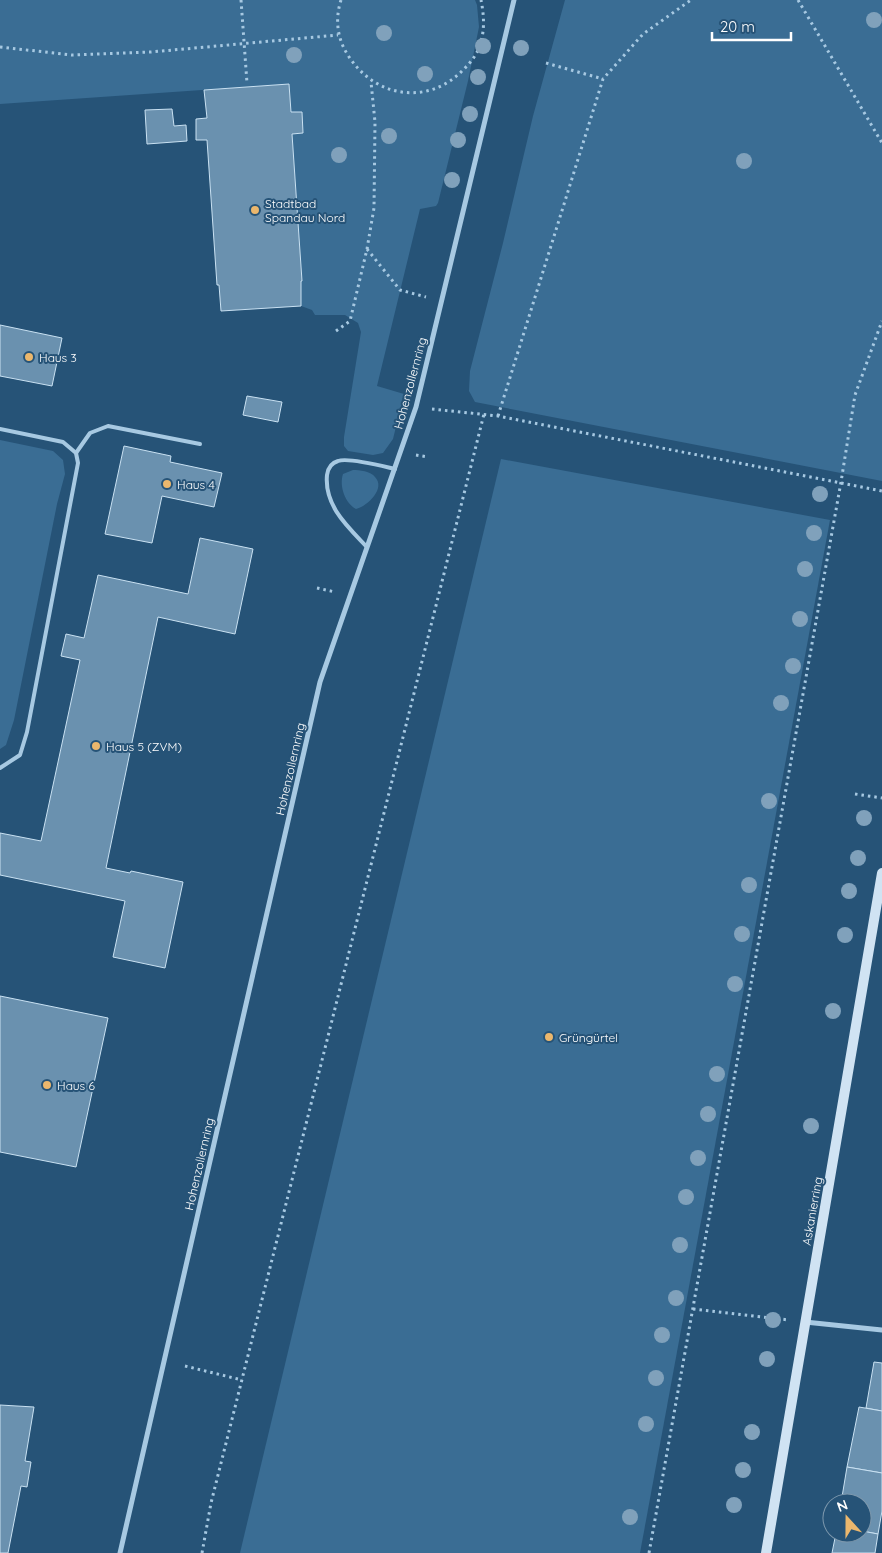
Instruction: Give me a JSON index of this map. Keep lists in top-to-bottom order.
{
  "streets": {
    "main road": ["Askanierring"],
    "street": ["Hohenzollernring"]
  },
  "places": [
    "Stadtbad Spandau Nord",
    "Haus 3",
    "Haus 4",
    "Haus 5 (ZVM)",
    "Grüngürtel",
    "Haus 6"
  ],
  "scale_bar": "20 m",
  "north": "top"
}
